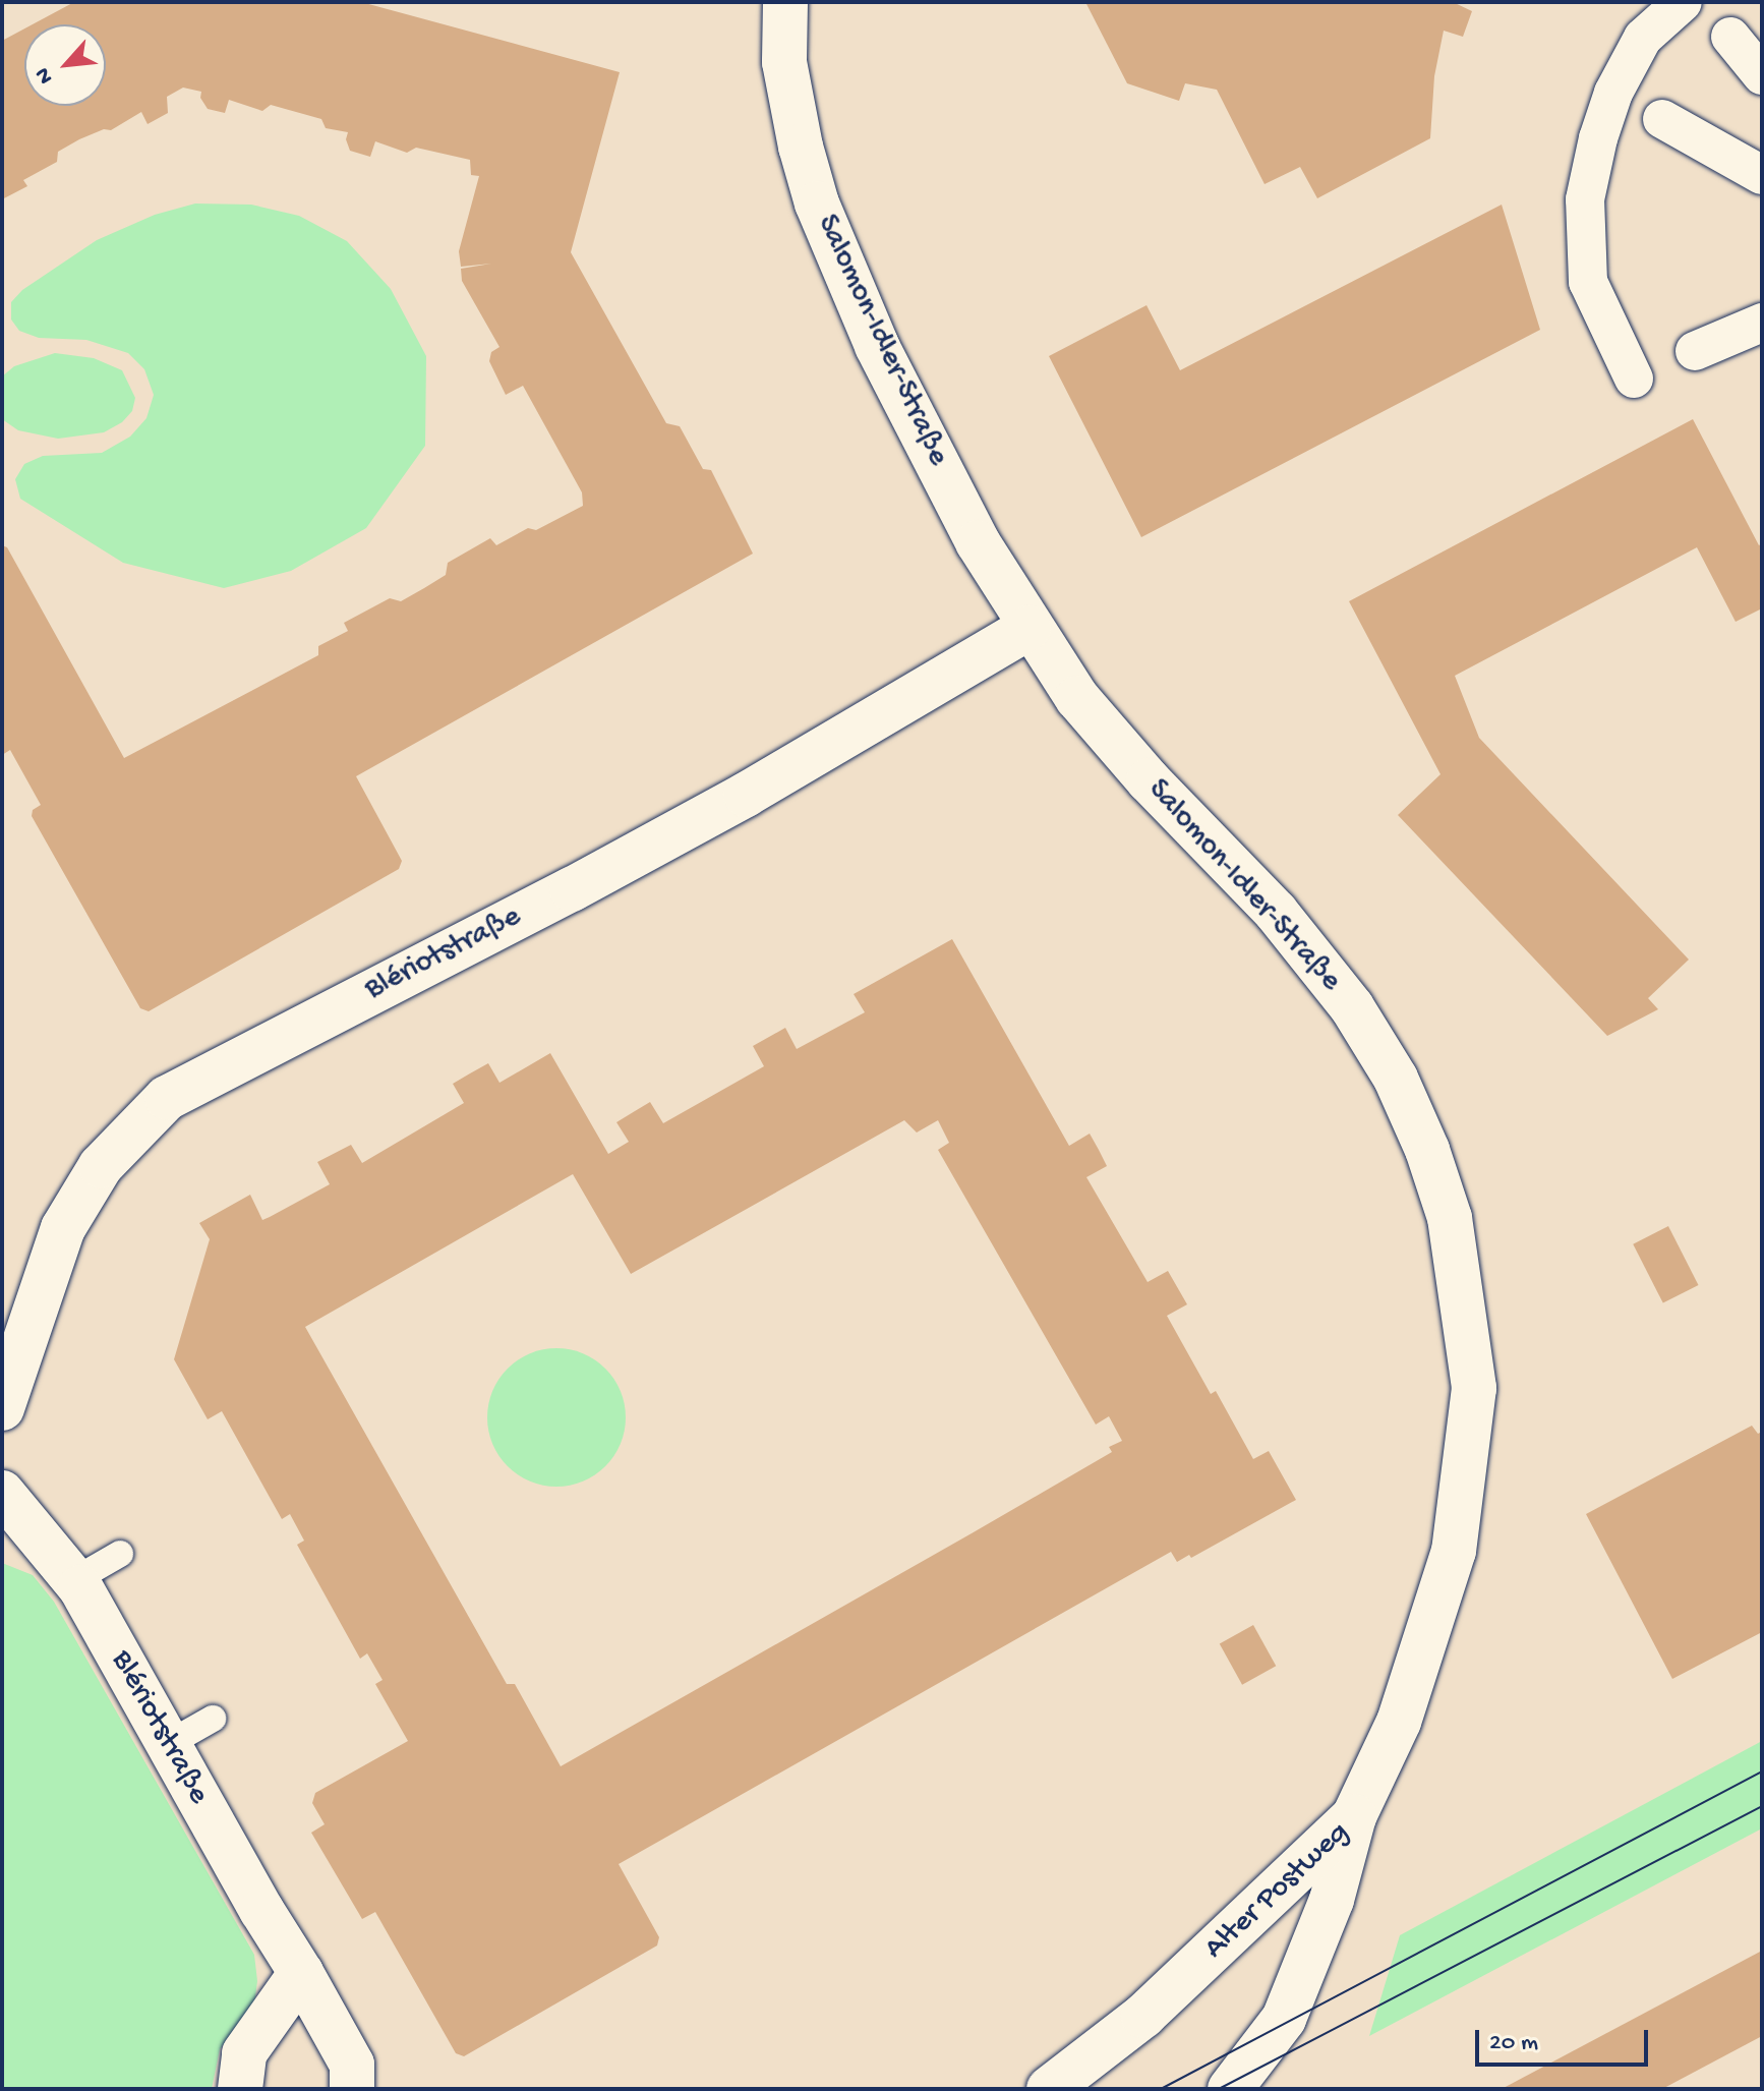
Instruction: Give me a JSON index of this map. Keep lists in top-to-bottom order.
{
  "streets": {
    "street": ["Salomon-Idler-Straße", "Blériotstraße", "Alter Postweg"]
  },
  "crossings": [
    ["Salomon-Idler-Straße", "Blériotstraße"],
    ["Salomon-Idler-Straße", "Alter Postweg"]
  ],
  "scale_bar": "20 m",
  "north": "bottom left"
}
